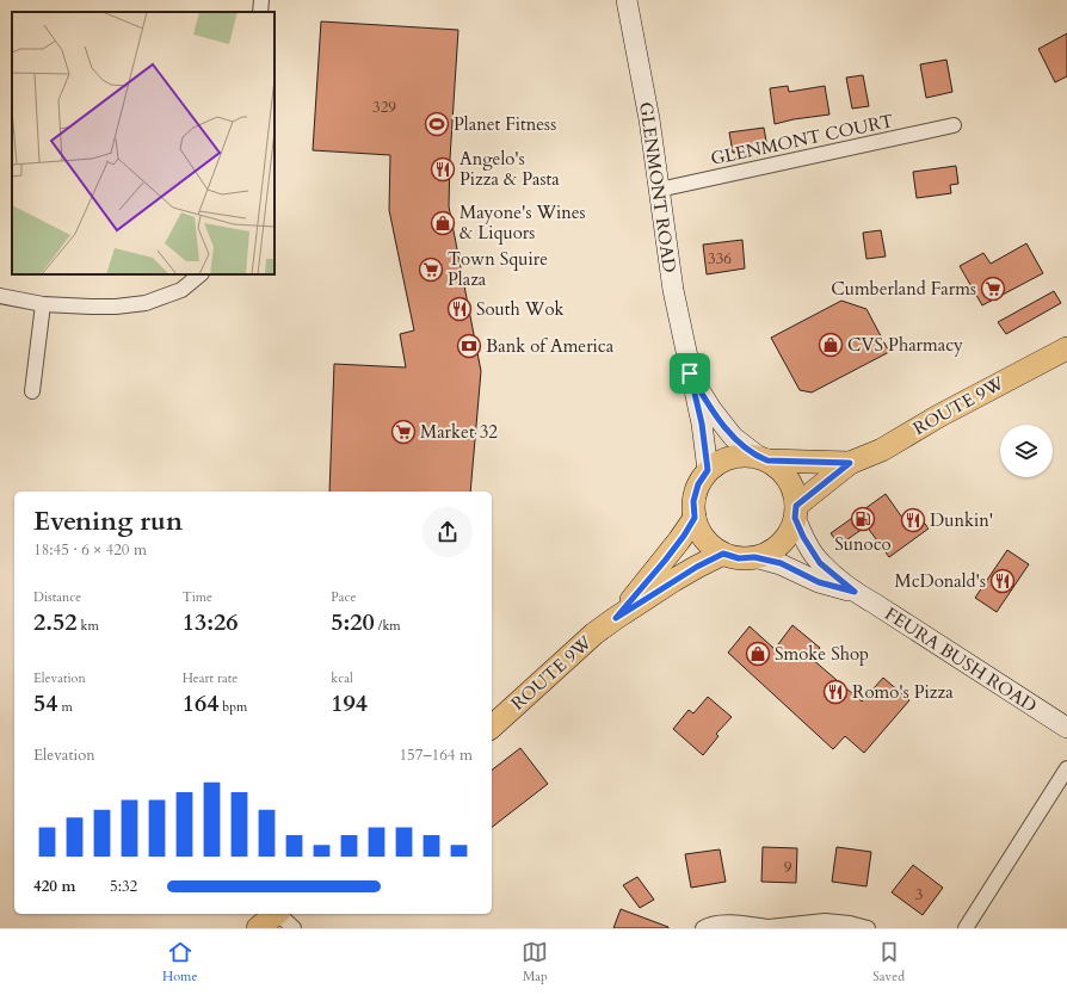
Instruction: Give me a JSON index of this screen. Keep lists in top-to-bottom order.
{
  "streets": {
    "main road": ["GLENMONT ROAD", "ROUTE 9W", "FEURA BUSH ROAD"],
    "street": ["GLENMONT COURT"]
  },
  "crossings": [
    ["GLENMONT COURT", "GLENMONT ROAD"],
    ["GLENMONT ROAD", "ROUTE 9W"],
    ["GLENMONT ROAD", "FEURA BUSH ROAD"],
    ["ROUTE 9W", "FEURA BUSH ROAD"]
  ],
  "places": {
    "sports": ["Planet Fitness"],
    "restaurant": [
      "Angelo's Pizza & Pasta",
      "South Wok",
      "Dunkin'",
      "McDonald's",
      "Romo's Pizza"
    ],
    "shop": ["Mayone's Wines & Liquors", "CVS Pharmacy", "Smoke Shop"],
    "supermarket": ["Town Squire Plaza", "Cumberland Farms", "Market 32"],
    "bank": ["Bank of America"],
    "fuel station": ["Sunoco"]
  },
  "house_numbers": [
    "329",
    "336",
    "9",
    "3"
  ],
  "page": {
    "heading": ["Evening run", "18:45 · 6 × 420 m"],
    "stats": [
      ["Distance", "2.52 km"],
      ["Time", "13:26"],
      ["Pace", "5:20 /km"],
      ["Elevation", "54 m"],
      ["Heart rate", "164 bpm"],
      ["kcal", "194"]
    ],
    "chart": ["Elevation", "157–164 m"],
    "list": [
      {
        "name": "420 m",
        "note": "5:32"
      }
    ],
    "tabs": ["Home", "Map", "Saved"]
  }
}
